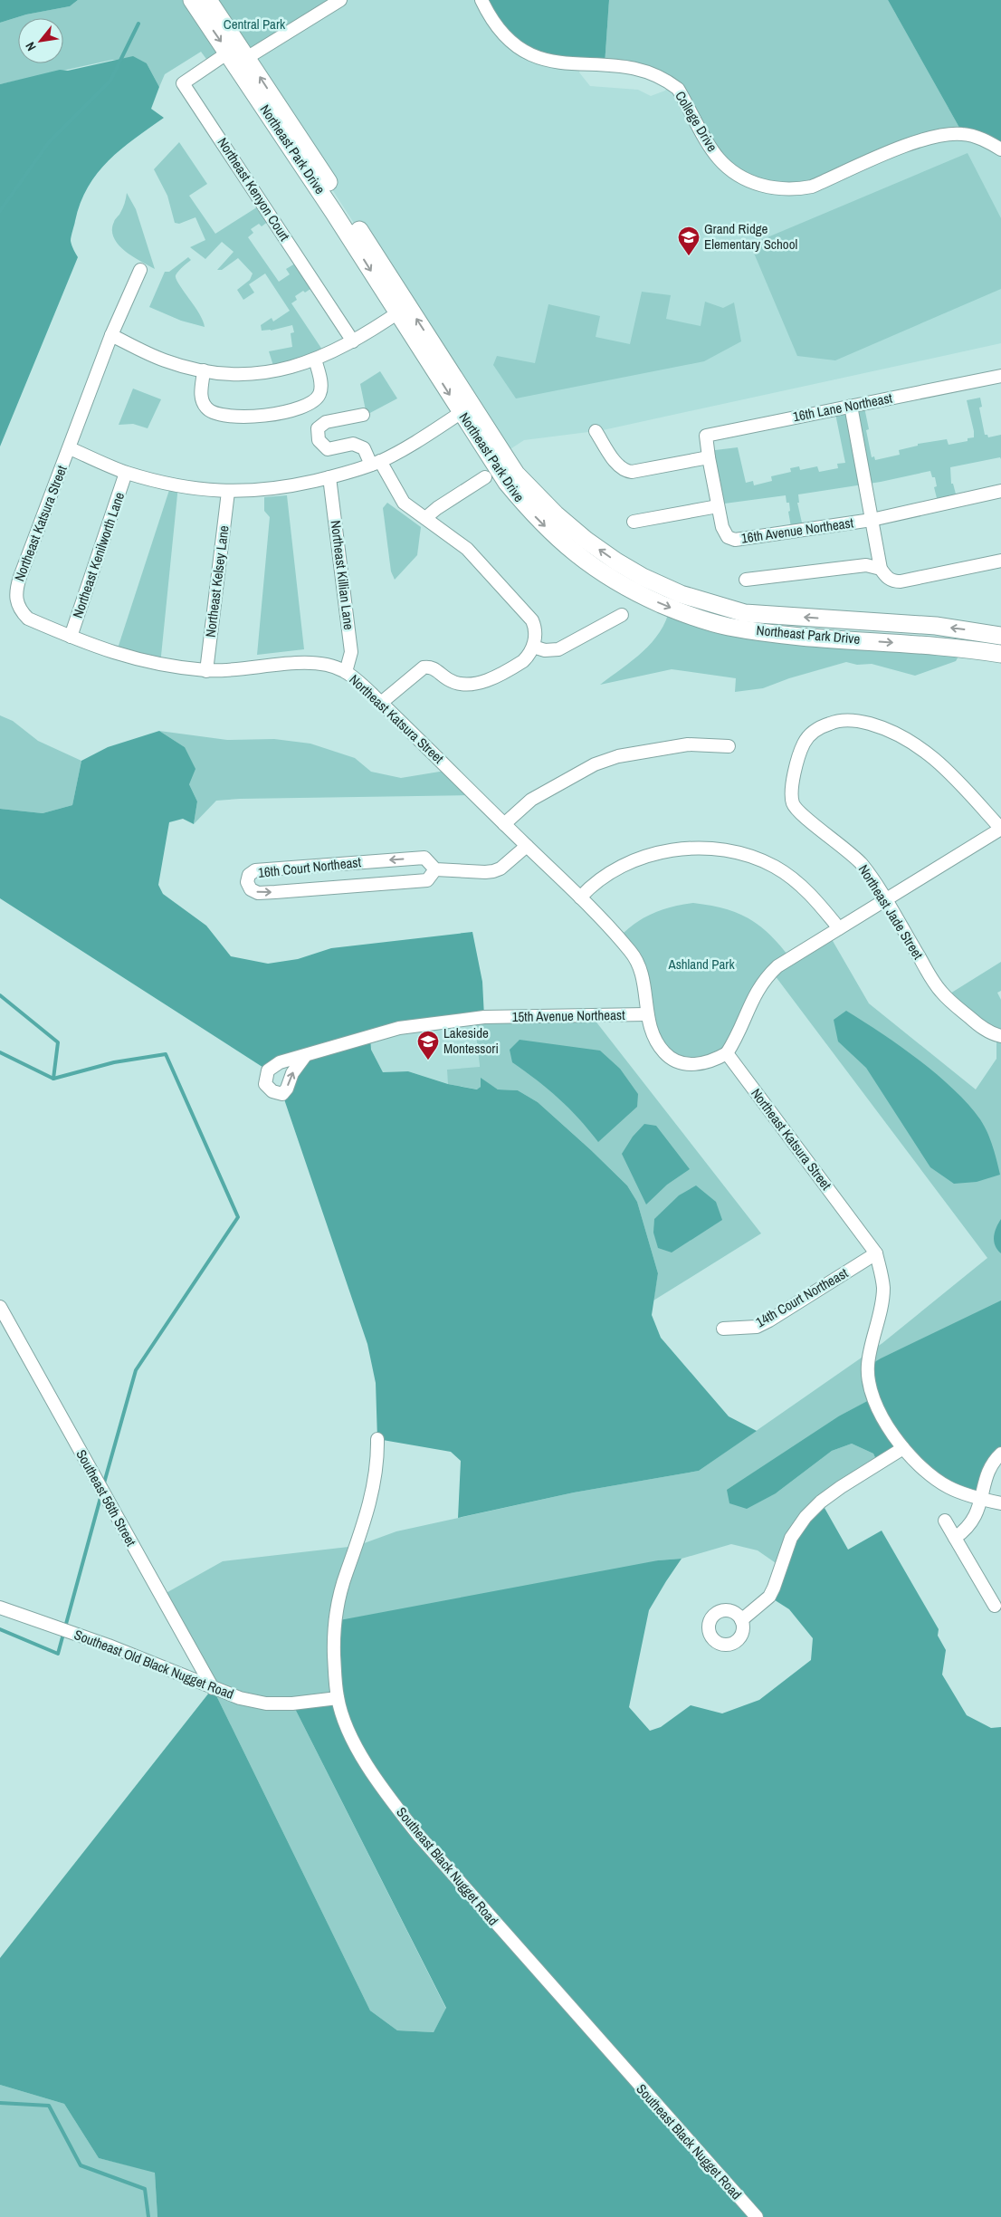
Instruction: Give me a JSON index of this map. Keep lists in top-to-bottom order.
{
  "streets": {
    "street": [
      "College Drive",
      "Northeast Park Drive",
      "Northeast Kenyon Court",
      "16th Lane Northeast",
      "Northeast Katsura Street",
      "16th Avenue Northeast",
      "Northeast Kenilworth Lane",
      "Northeast Killian Lane",
      "Northeast Kelsey Lane",
      "16th Court Northeast",
      "Northeast Jade Street",
      "15th Avenue Northeast",
      "14th Court Northeast",
      "Southeast 56th Street",
      "Southeast Old Black Nugget Road",
      "Southeast Black Nugget Road"
    ]
  },
  "crossings": [
    ["Northeast Park Drive", "Northeast Kenyon Court"],
    ["16th Lane Northeast", "16th Avenue Northeast"],
    ["Northeast Katsura Street", "Northeast Kenilworth Lane"],
    ["Northeast Katsura Street", "Northeast Killian Lane"],
    ["Northeast Katsura Street", "Northeast Kelsey Lane"],
    ["Northeast Katsura Street", "15th Avenue Northeast"],
    ["Northeast Katsura Street", "14th Court Northeast"],
    ["Southeast 56th Street", "Southeast Old Black Nugget Road"],
    ["Southeast Old Black Nugget Road", "Southeast Black Nugget Road"]
  ],
  "parks": ["Central Park", "Ashland Park"],
  "places": {
    "school or university": ["Grand Ridge Elementary School", "Lakeside Montessori"]
  },
  "north": "bottom left"
}
